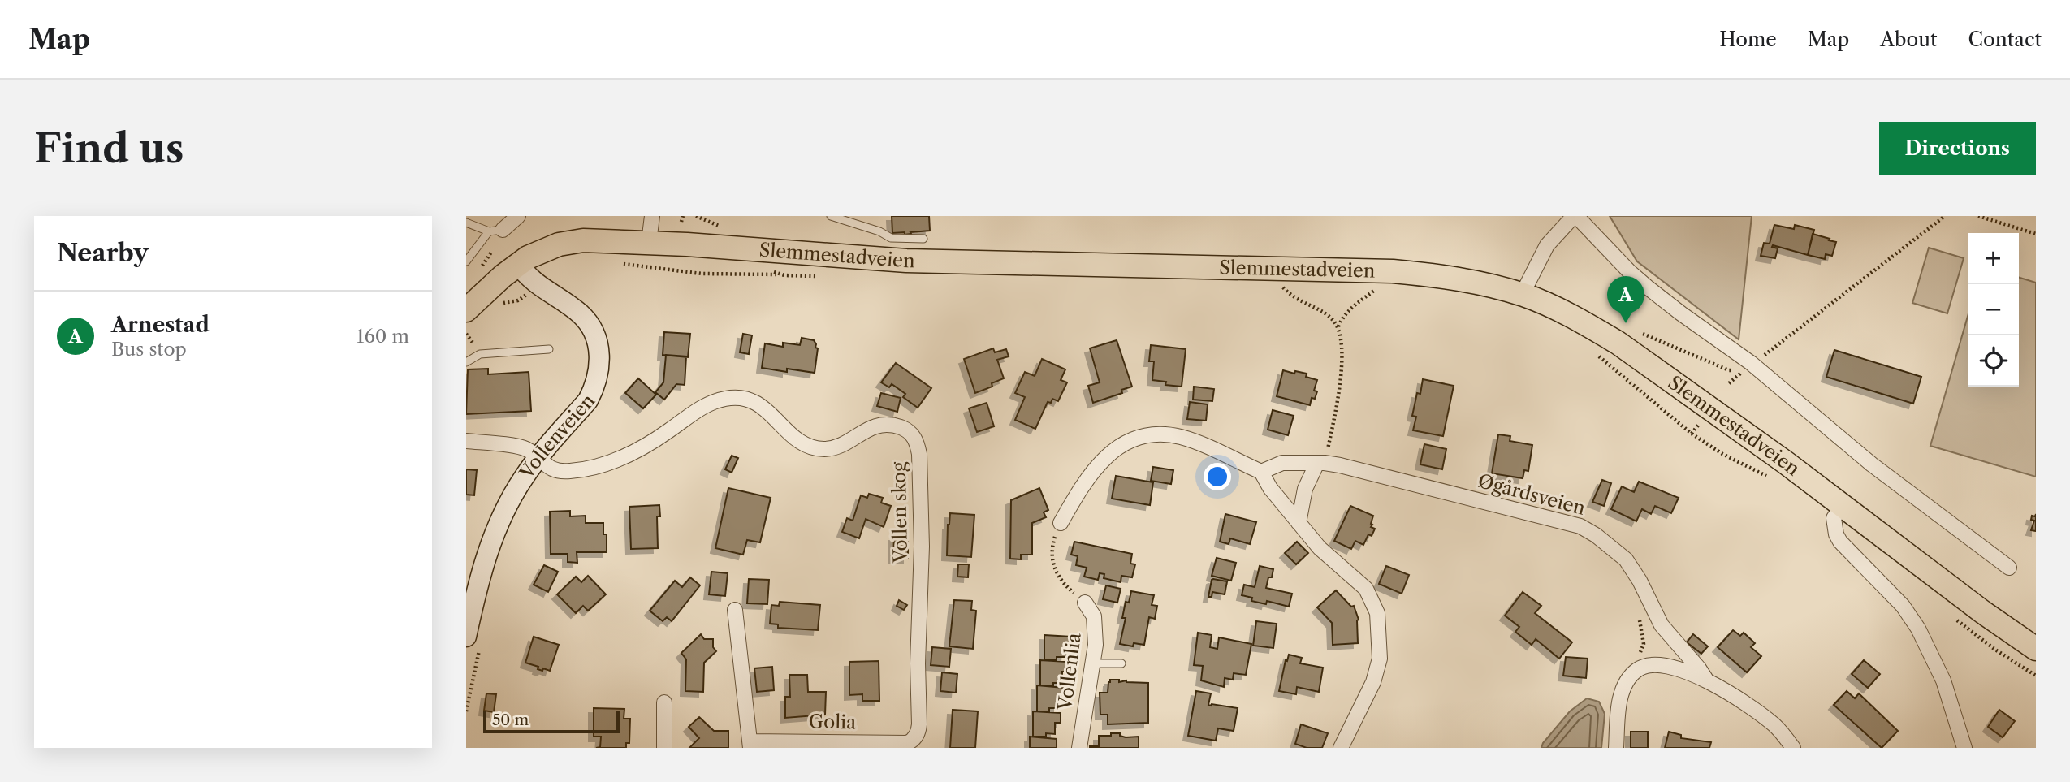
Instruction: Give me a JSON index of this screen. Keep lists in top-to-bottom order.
{
  "streets": {
    "main road": ["Slemmestadveien", "Vollenveien"],
    "street": [
      "Øgårdsveien",
      "Vollen skog",
      "Vollenlia",
      "Golia"
    ]
  },
  "crossings": [
    ["Slemmestadveien", "Vollenveien"],
    ["Vollenveien", "Vollen skog"],
    ["Vollen skog", "Golia"]
  ],
  "scale_bar": "50 m",
  "page": {
    "header": "Map",
    "nav": [
      "Home",
      "Map",
      "About",
      "Contact"
    ],
    "buttons": "Directions",
    "title": "Find us",
    "heading": "Nearby",
    "map_buttons": ["+", "−"],
    "pins": "A",
    "list": [
      {
        "mark": "A",
        "name": "Arnestad",
        "note": "Bus stop",
        "value": "160 m"
      }
    ],
    "scale": "50 m"
  }
}
